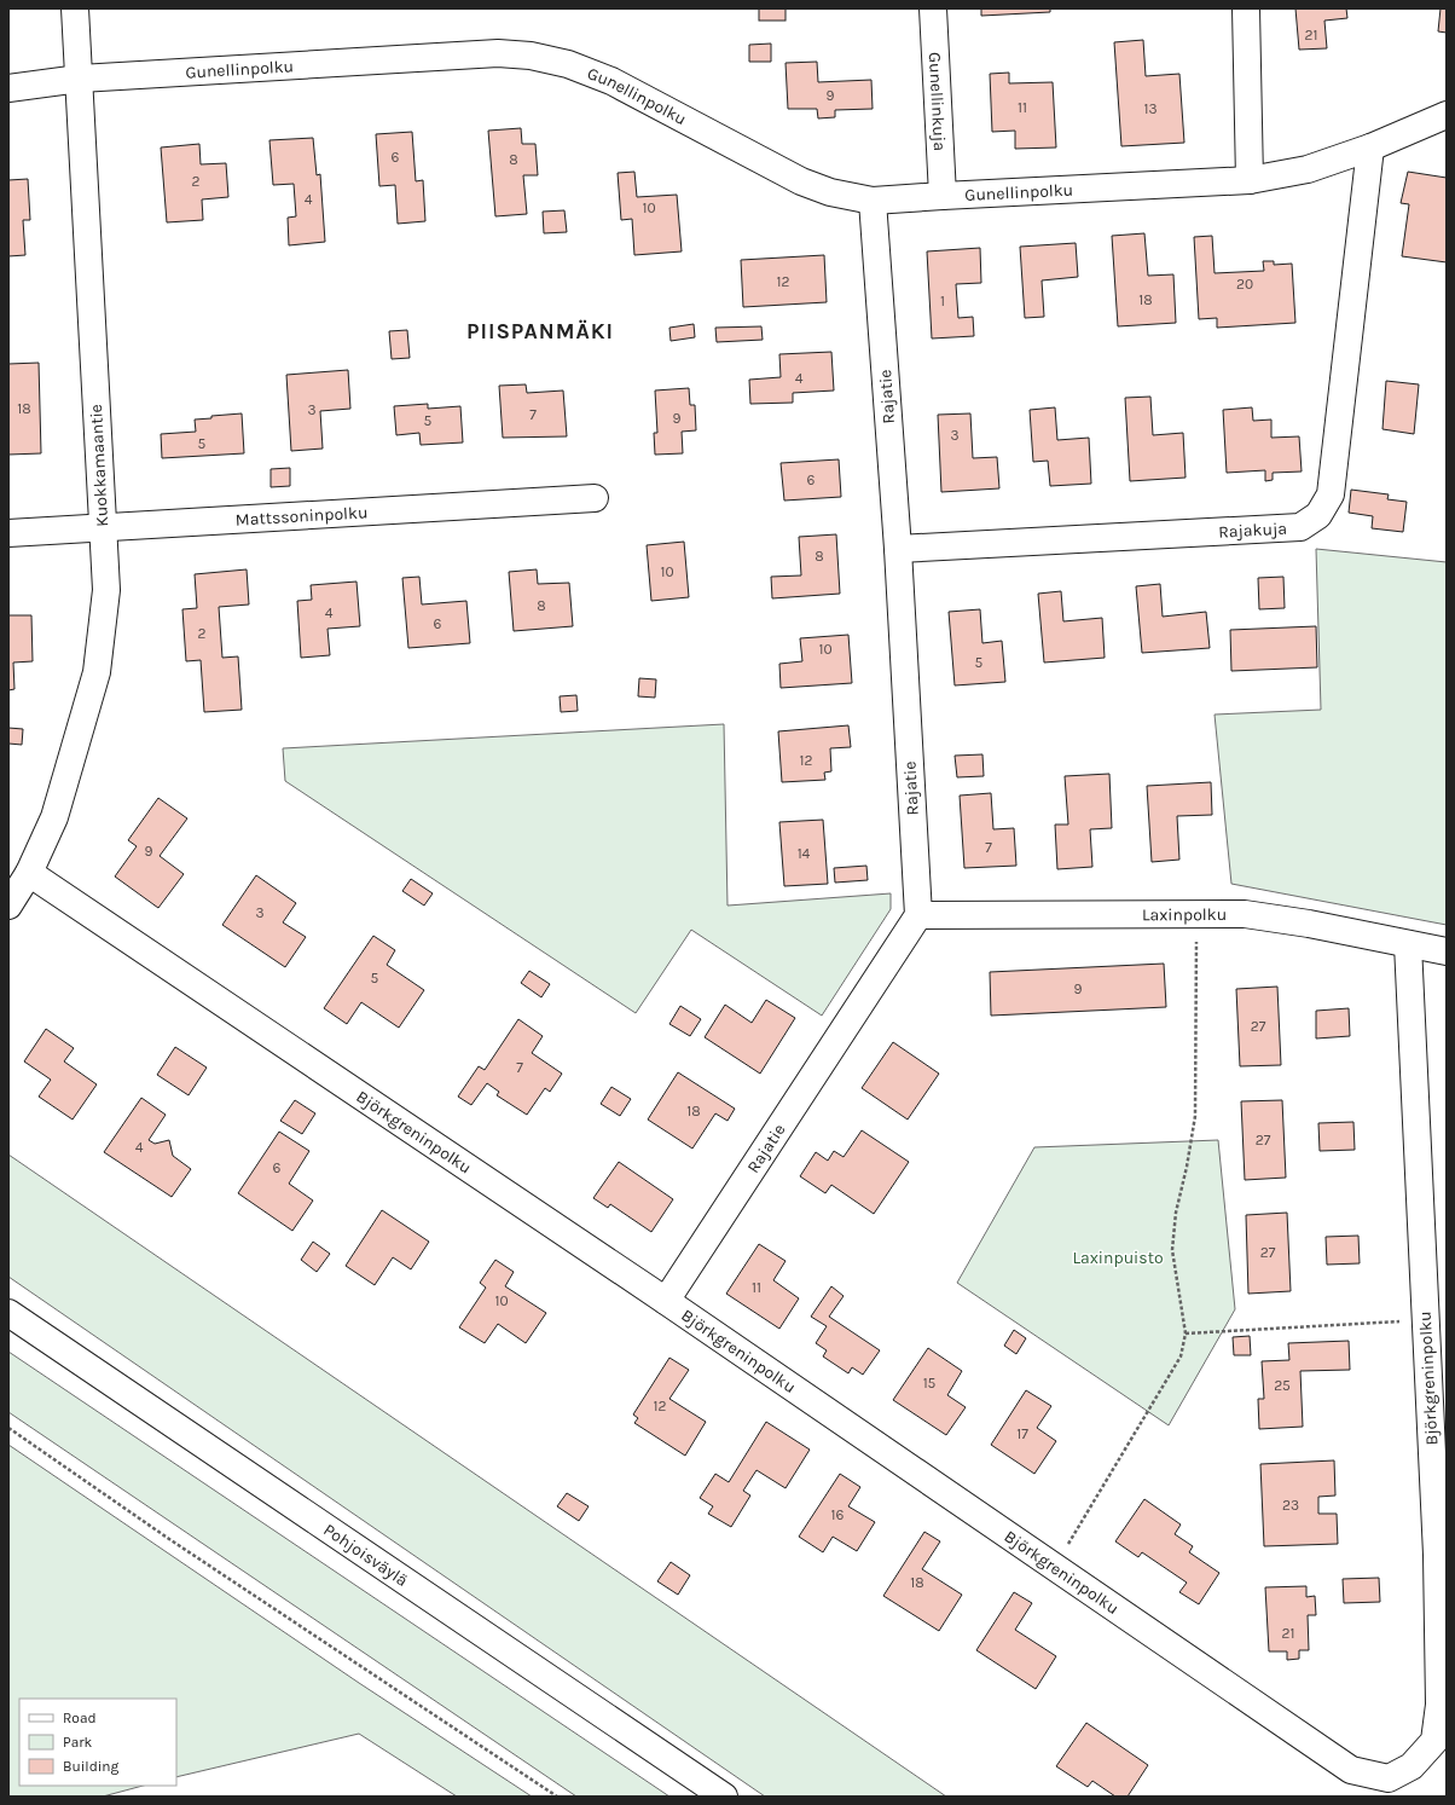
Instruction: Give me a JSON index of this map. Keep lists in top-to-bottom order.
{
  "streets": {
    "street": [
      "Gunellinpolku",
      "Gunellinkuja",
      "Rajatie",
      "Kuokkamaantie",
      "Mattssoninpolku",
      "Rajakuja",
      "Laxinpolku",
      "Björkgreninpolku",
      "Pohjoisväylä"
    ]
  },
  "crossings": [
    ["Gunellinpolku", "Gunellinkuja"],
    ["Gunellinpolku", "Rajatie"],
    ["Gunellinpolku", "Kuokkamaantie"],
    ["Gunellinpolku", "Rajakuja"],
    ["Rajatie", "Rajakuja"],
    ["Rajatie", "Laxinpolku"],
    ["Rajatie", "Björkgreninpolku"],
    ["Kuokkamaantie", "Mattssoninpolku"],
    ["Kuokkamaantie", "Björkgreninpolku"],
    ["Laxinpolku", "Björkgreninpolku"]
  ],
  "districts": ["PIISPANMÄKI"],
  "parks": ["Laxinpuisto"],
  "house_numbers": [
    "21",
    "9",
    "11",
    "13",
    "6",
    "8",
    "2",
    "4",
    "10",
    "12",
    "20",
    "18",
    "1",
    "4",
    "18",
    "3",
    "7",
    "9",
    "5",
    "3",
    "5",
    "6",
    "8",
    "10",
    "8",
    "4",
    "6",
    "2",
    "10",
    "5",
    "12",
    "7",
    "9",
    "14",
    "3",
    "5",
    "9",
    "27",
    "7",
    "18",
    "27",
    "4",
    "6",
    "27",
    "11",
    "10",
    "15",
    "25",
    "12",
    "17",
    "23",
    "16",
    "18",
    "21"
  ],
  "legend": ["Road", "Park", "Building"]
}
